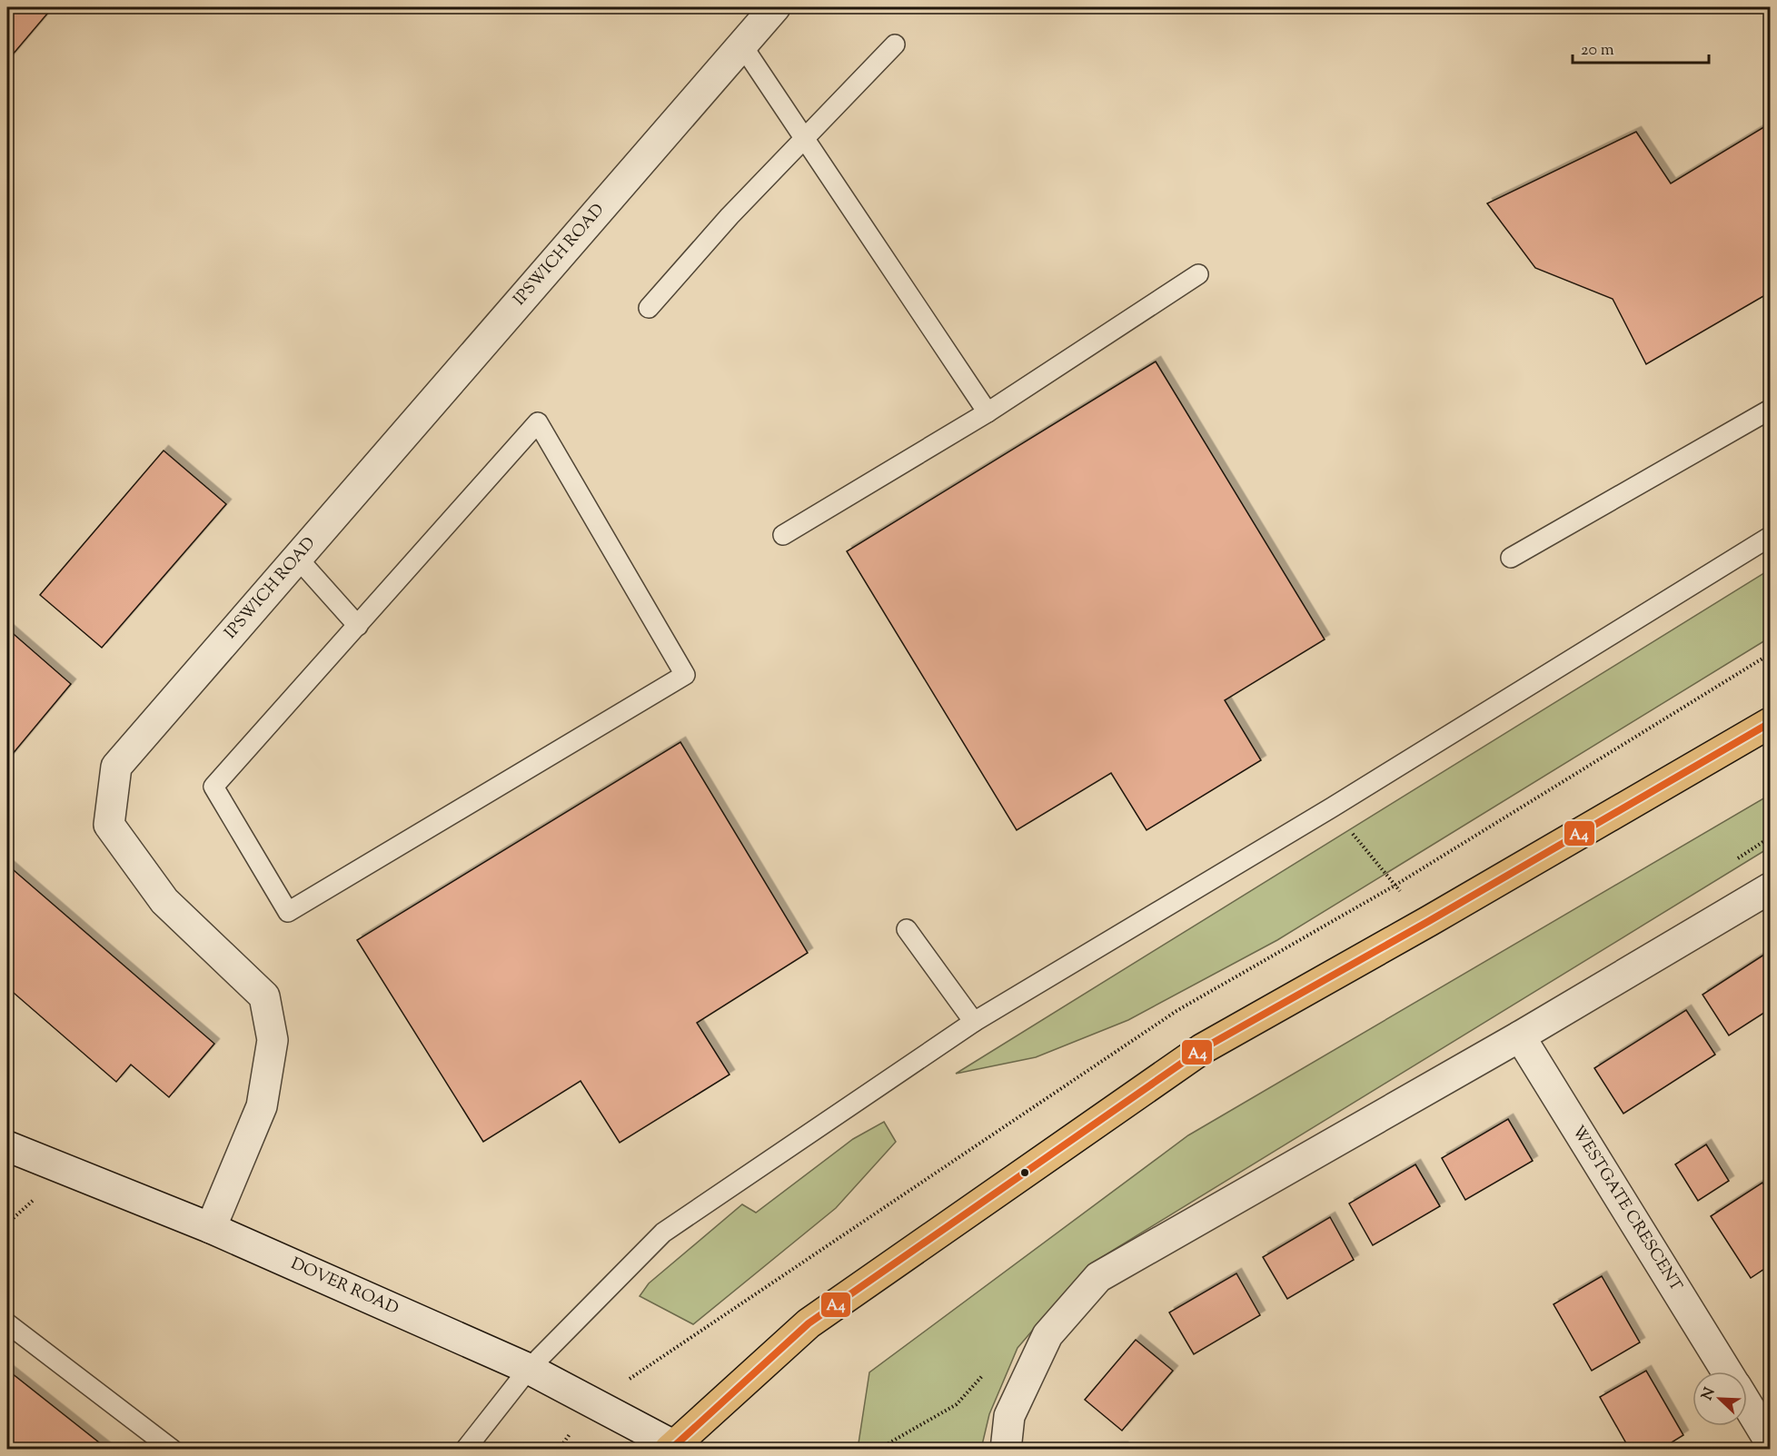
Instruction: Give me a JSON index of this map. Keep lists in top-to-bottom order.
{
  "streets": {
    "street": ["IPSWICH ROAD", "WESTGATE CRESCENT", "DOVER ROAD"]
  },
  "crossings": [
    ["IPSWICH ROAD", "DOVER ROAD"]
  ],
  "lines": ["transit line A4"],
  "scale_bar": "20 m",
  "north": "top left"
}
